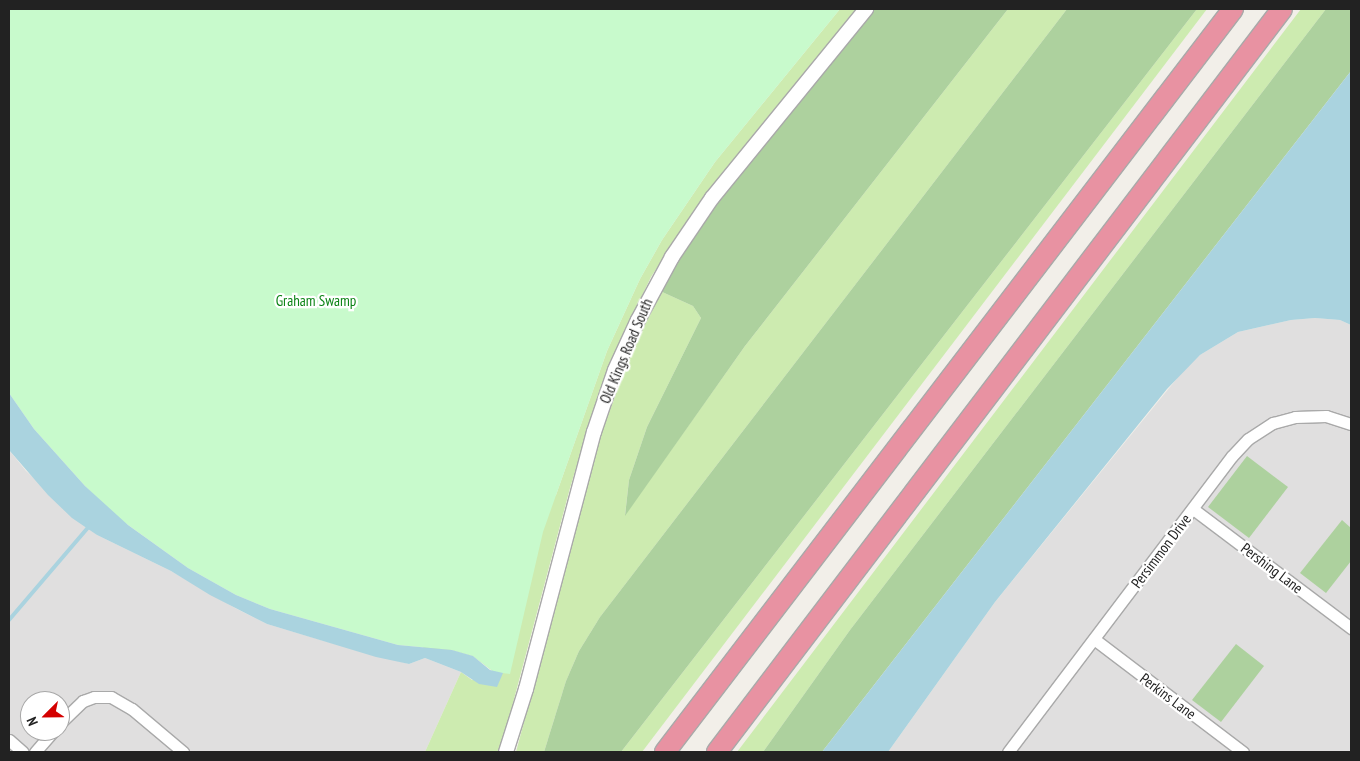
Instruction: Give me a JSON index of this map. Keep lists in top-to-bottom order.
{
  "streets": {
    "street": [
      "Old Kings Road South",
      "Persimmon Drive",
      "Pershing Lane",
      "Perkins Lane"
    ]
  },
  "crossings": [
    ["Persimmon Drive", "Pershing Lane"],
    ["Persimmon Drive", "Perkins Lane"]
  ],
  "parks": ["Graham Swamp"],
  "north": "bottom left"
}
